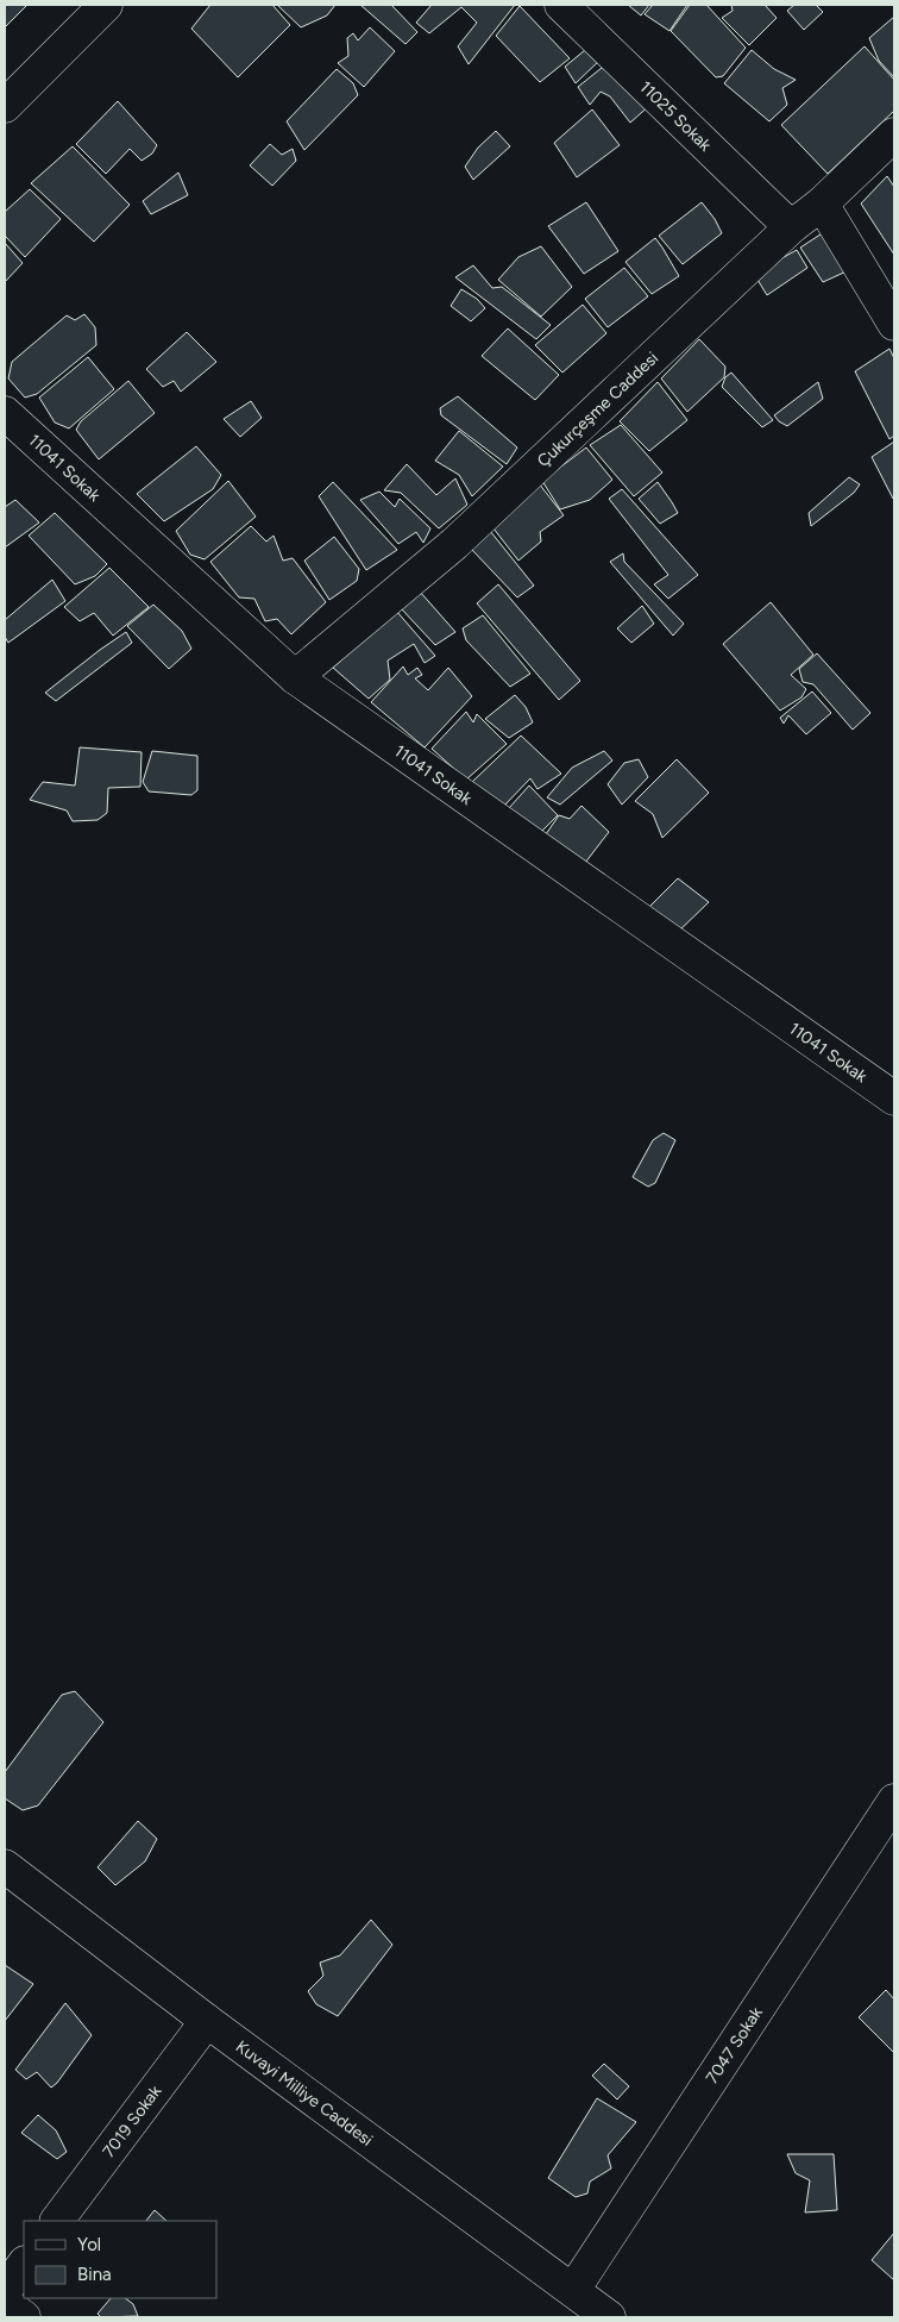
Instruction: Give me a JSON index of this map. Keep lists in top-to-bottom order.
{
  "streets": {
    "street": [
      "11025 Sokak",
      "Çukurçeşme Caddesi",
      "11041 Sokak",
      "7047 Sokak",
      "Kuvayi Milliye Caddesi",
      "7019 Sokak"
    ]
  },
  "crossings": [
    ["11025 Sokak", "Çukurçeşme Caddesi"],
    ["Çukurçeşme Caddesi", "11041 Sokak"],
    ["7047 Sokak", "Kuvayi Milliye Caddesi"],
    ["Kuvayi Milliye Caddesi", "7019 Sokak"]
  ],
  "legend": ["Yol", "Bina"]
}
